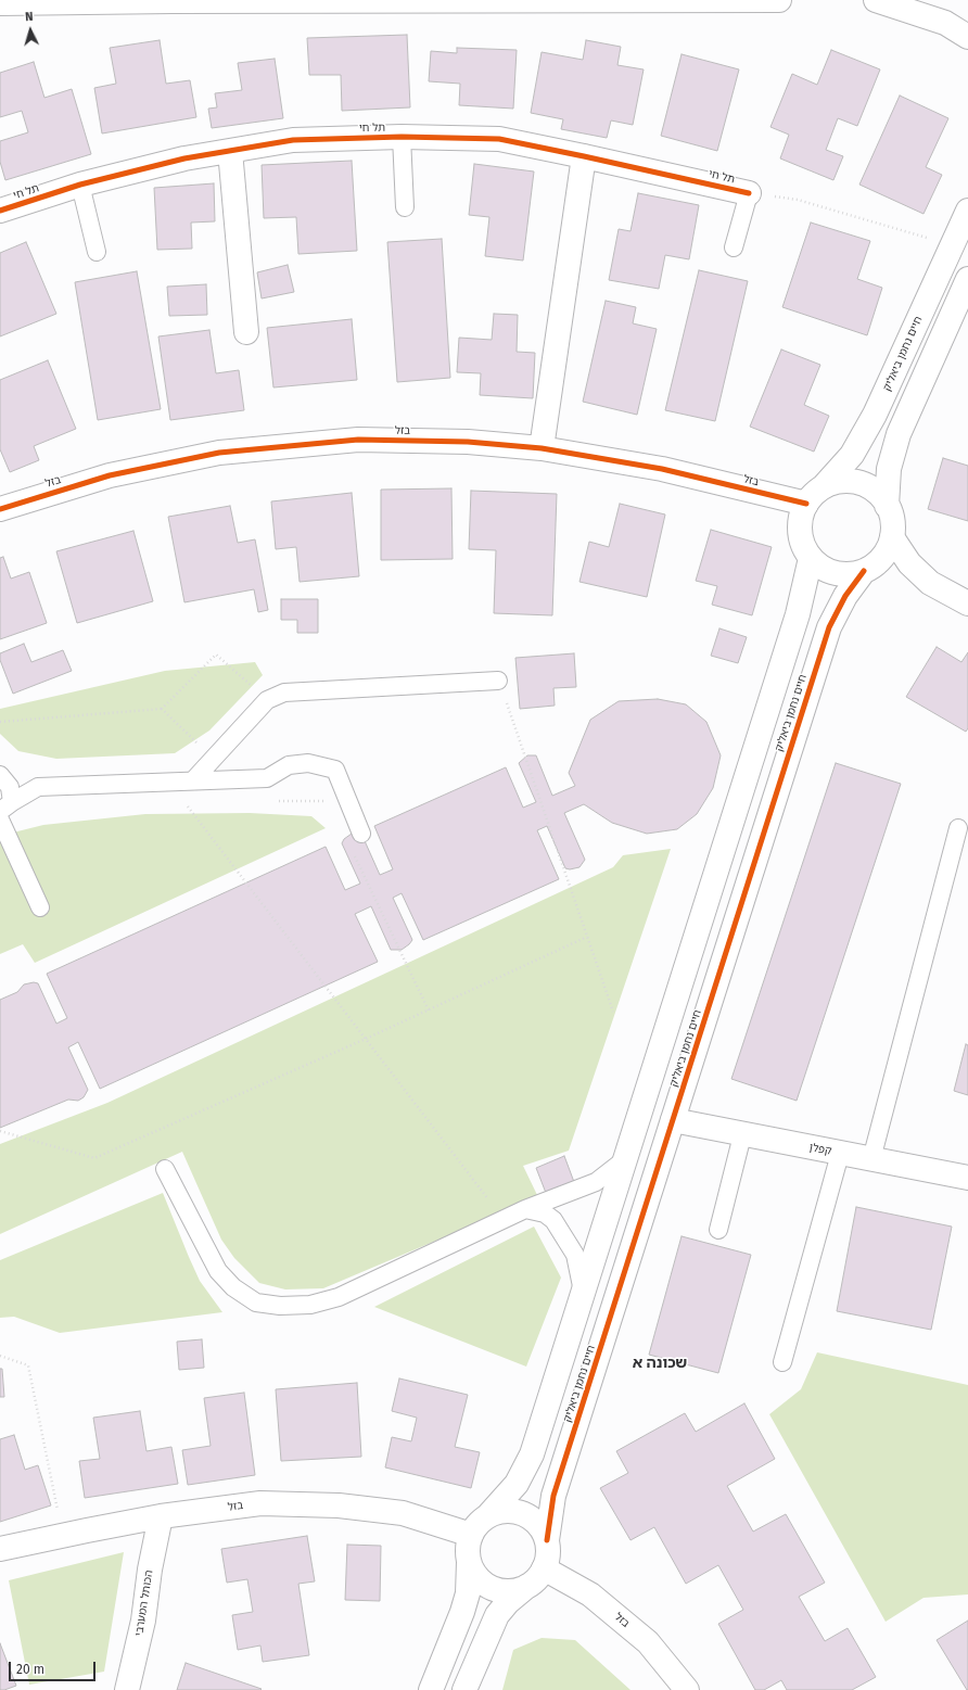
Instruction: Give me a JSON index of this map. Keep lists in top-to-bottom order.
{
  "streets": {
    "street": [
      "תל חי",
      "חיים נחמן ביאליק",
      "בזל",
      "קפלן",
      "הכותל המערבי"
    ]
  },
  "crossings": [
    ["חיים נחמן ביאליק", "בזל"],
    ["חיים נחמן ביאליק", "קפלן"],
    ["בזל", "הכותל המערבי"]
  ],
  "districts": ["שכונה א"],
  "scale_bar": "20 m",
  "north": "top"
}
